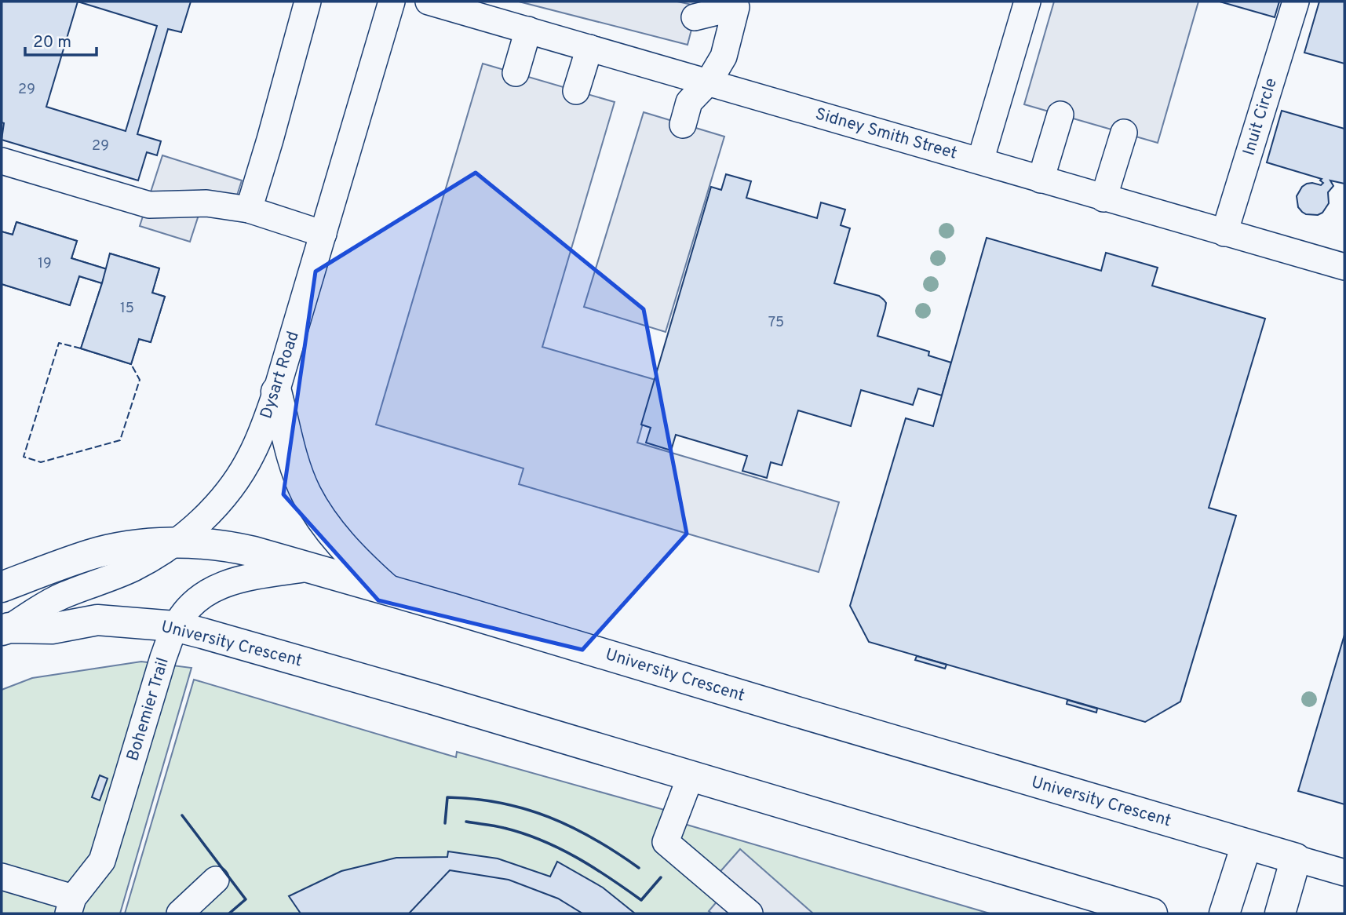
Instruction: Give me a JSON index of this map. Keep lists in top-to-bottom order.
{
  "streets": {
    "main road": ["University Crescent"],
    "street": [
      "Inuit Circle",
      "Sidney Smith Street",
      "Dysart Road",
      "Bohemier Trail"
    ]
  },
  "crossings": [
    ["Inuit Circle", "Sidney Smith Street"],
    ["Dysart Road", "University Crescent"],
    ["University Crescent", "Bohemier Trail"]
  ],
  "house_numbers": [
    "29",
    "29",
    "19",
    "15",
    "75"
  ],
  "scale_bar": "20 m"
}
